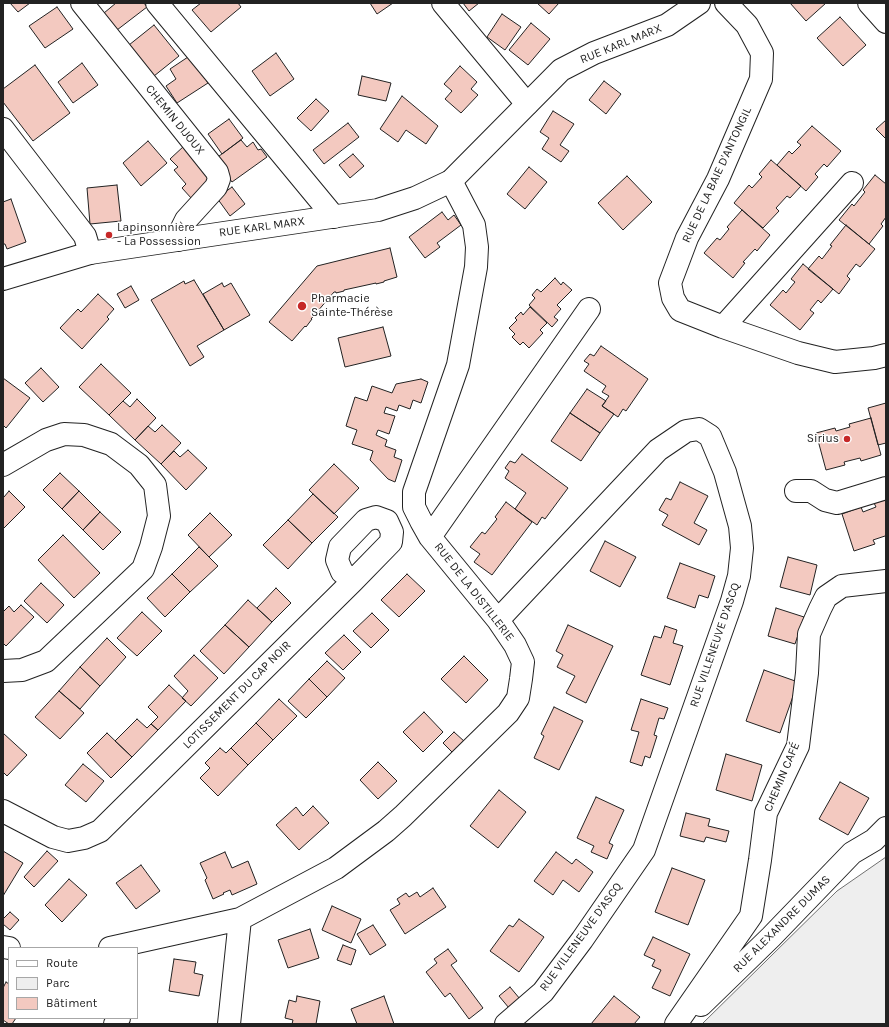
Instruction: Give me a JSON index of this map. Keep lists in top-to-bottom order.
{
  "streets": {
    "street": [
      "RUE KARL MARX",
      "CHEMIN DIJOUX",
      "RUE DE LA BAIE D'ANTONGIL",
      "RUE DE LA DISTILLERIE",
      "RUE VILLENEUVE D'ASCQ",
      "LOTISSEMENT DU CAP NOIR",
      "CHEMIN CAFÉ",
      "RUE ALEXANDRE DUMAS"
    ]
  },
  "crossings": [
    ["RUE KARL MARX", "CHEMIN DIJOUX"],
    ["RUE KARL MARX", "RUE DE LA DISTILLERIE"],
    ["RUE DE LA DISTILLERIE", "RUE VILLENEUVE D'ASCQ"]
  ],
  "places": ["Lapinsonnière - La Possession", "Pharmacie Sainte-Thérèse", "Sirius"],
  "legend": ["Route", "Parc", "Bâtiment"]
}
